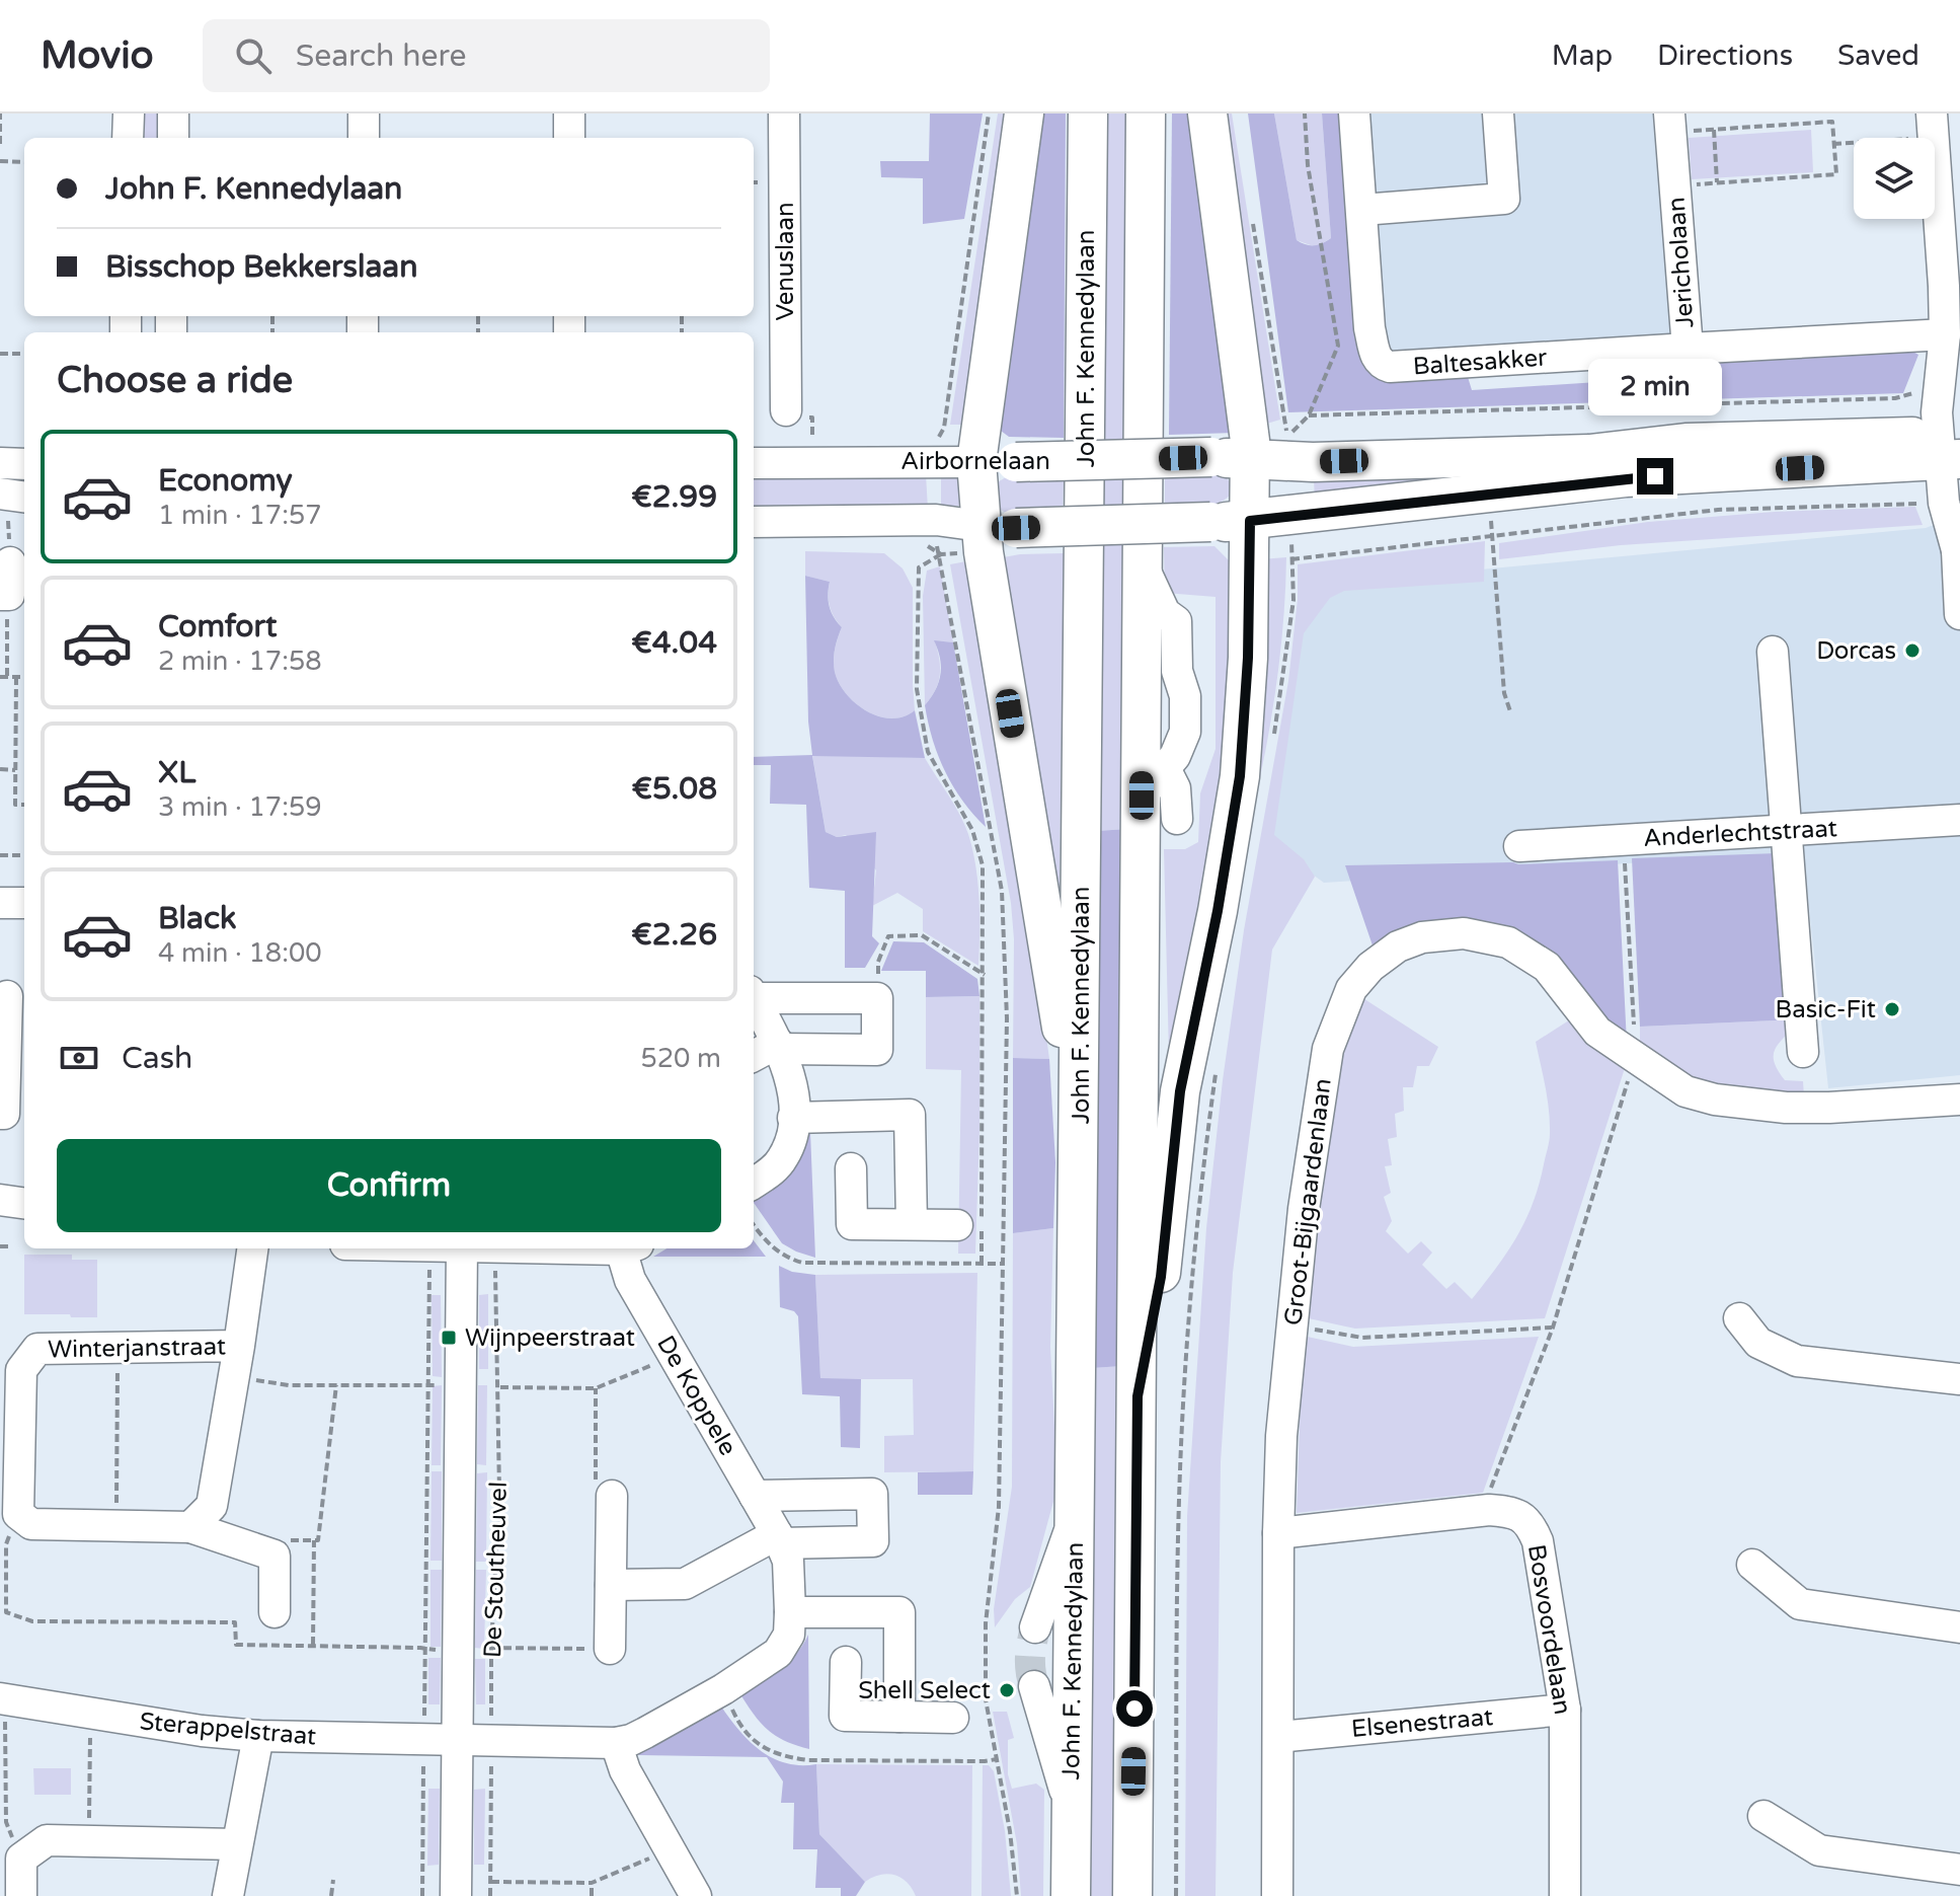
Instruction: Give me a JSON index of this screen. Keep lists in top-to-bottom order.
{
  "streets": {
    "main road": ["John F. Kennedylaan", "Airbornelaan"],
    "street": [
      "Venuslaan",
      "Jericholaan",
      "Baltesakker",
      "Anderlechtstraat",
      "Groot-Bijgaardenlaan",
      "Winterjanstraat",
      "De Koppele",
      "De Stoutheuvel",
      "Bosvoordelaan",
      "Elsenestraat",
      "Sterappelstraat"
    ]
  },
  "crossings": [
    ["Jericholaan", "Baltesakker"],
    ["Groot-Bijgaardenlaan", "Bosvoordelaan"],
    ["Groot-Bijgaardenlaan", "Elsenestraat"],
    ["De Koppele", "De Stoutheuvel"],
    ["De Koppele", "Sterappelstraat"],
    ["De Stoutheuvel", "Sterappelstraat"],
    ["Bosvoordelaan", "Elsenestraat"]
  ],
  "places": {
    "other": ["Dorcas", "Basic-Fit", "Shell Select"],
    "transit": ["Wijnpeerstraat"]
  },
  "page": {
    "header": "Movio",
    "search": "Search here",
    "nav": ["Map", "Directions", "Saved"],
    "banner": ["John F. Kennedylaan", "Bisschop Bekkerslaan"],
    "heading": "Choose a ride",
    "bubble": "2 min",
    "list": [
      {
        "name": "Economy",
        "note": "1 min · 17:57",
        "value": "€2.99"
      },
      {
        "name": "Comfort",
        "note": "2 min · 17:58",
        "value": "€4.04"
      },
      {
        "name": "XL",
        "note": "3 min · 17:59",
        "value": "€5.08"
      },
      {
        "name": "Black",
        "note": "4 min · 18:00",
        "value": "€2.26"
      }
    ],
    "pay": ["Cash", "520 m"],
    "buttons": "Confirm"
  }
}
